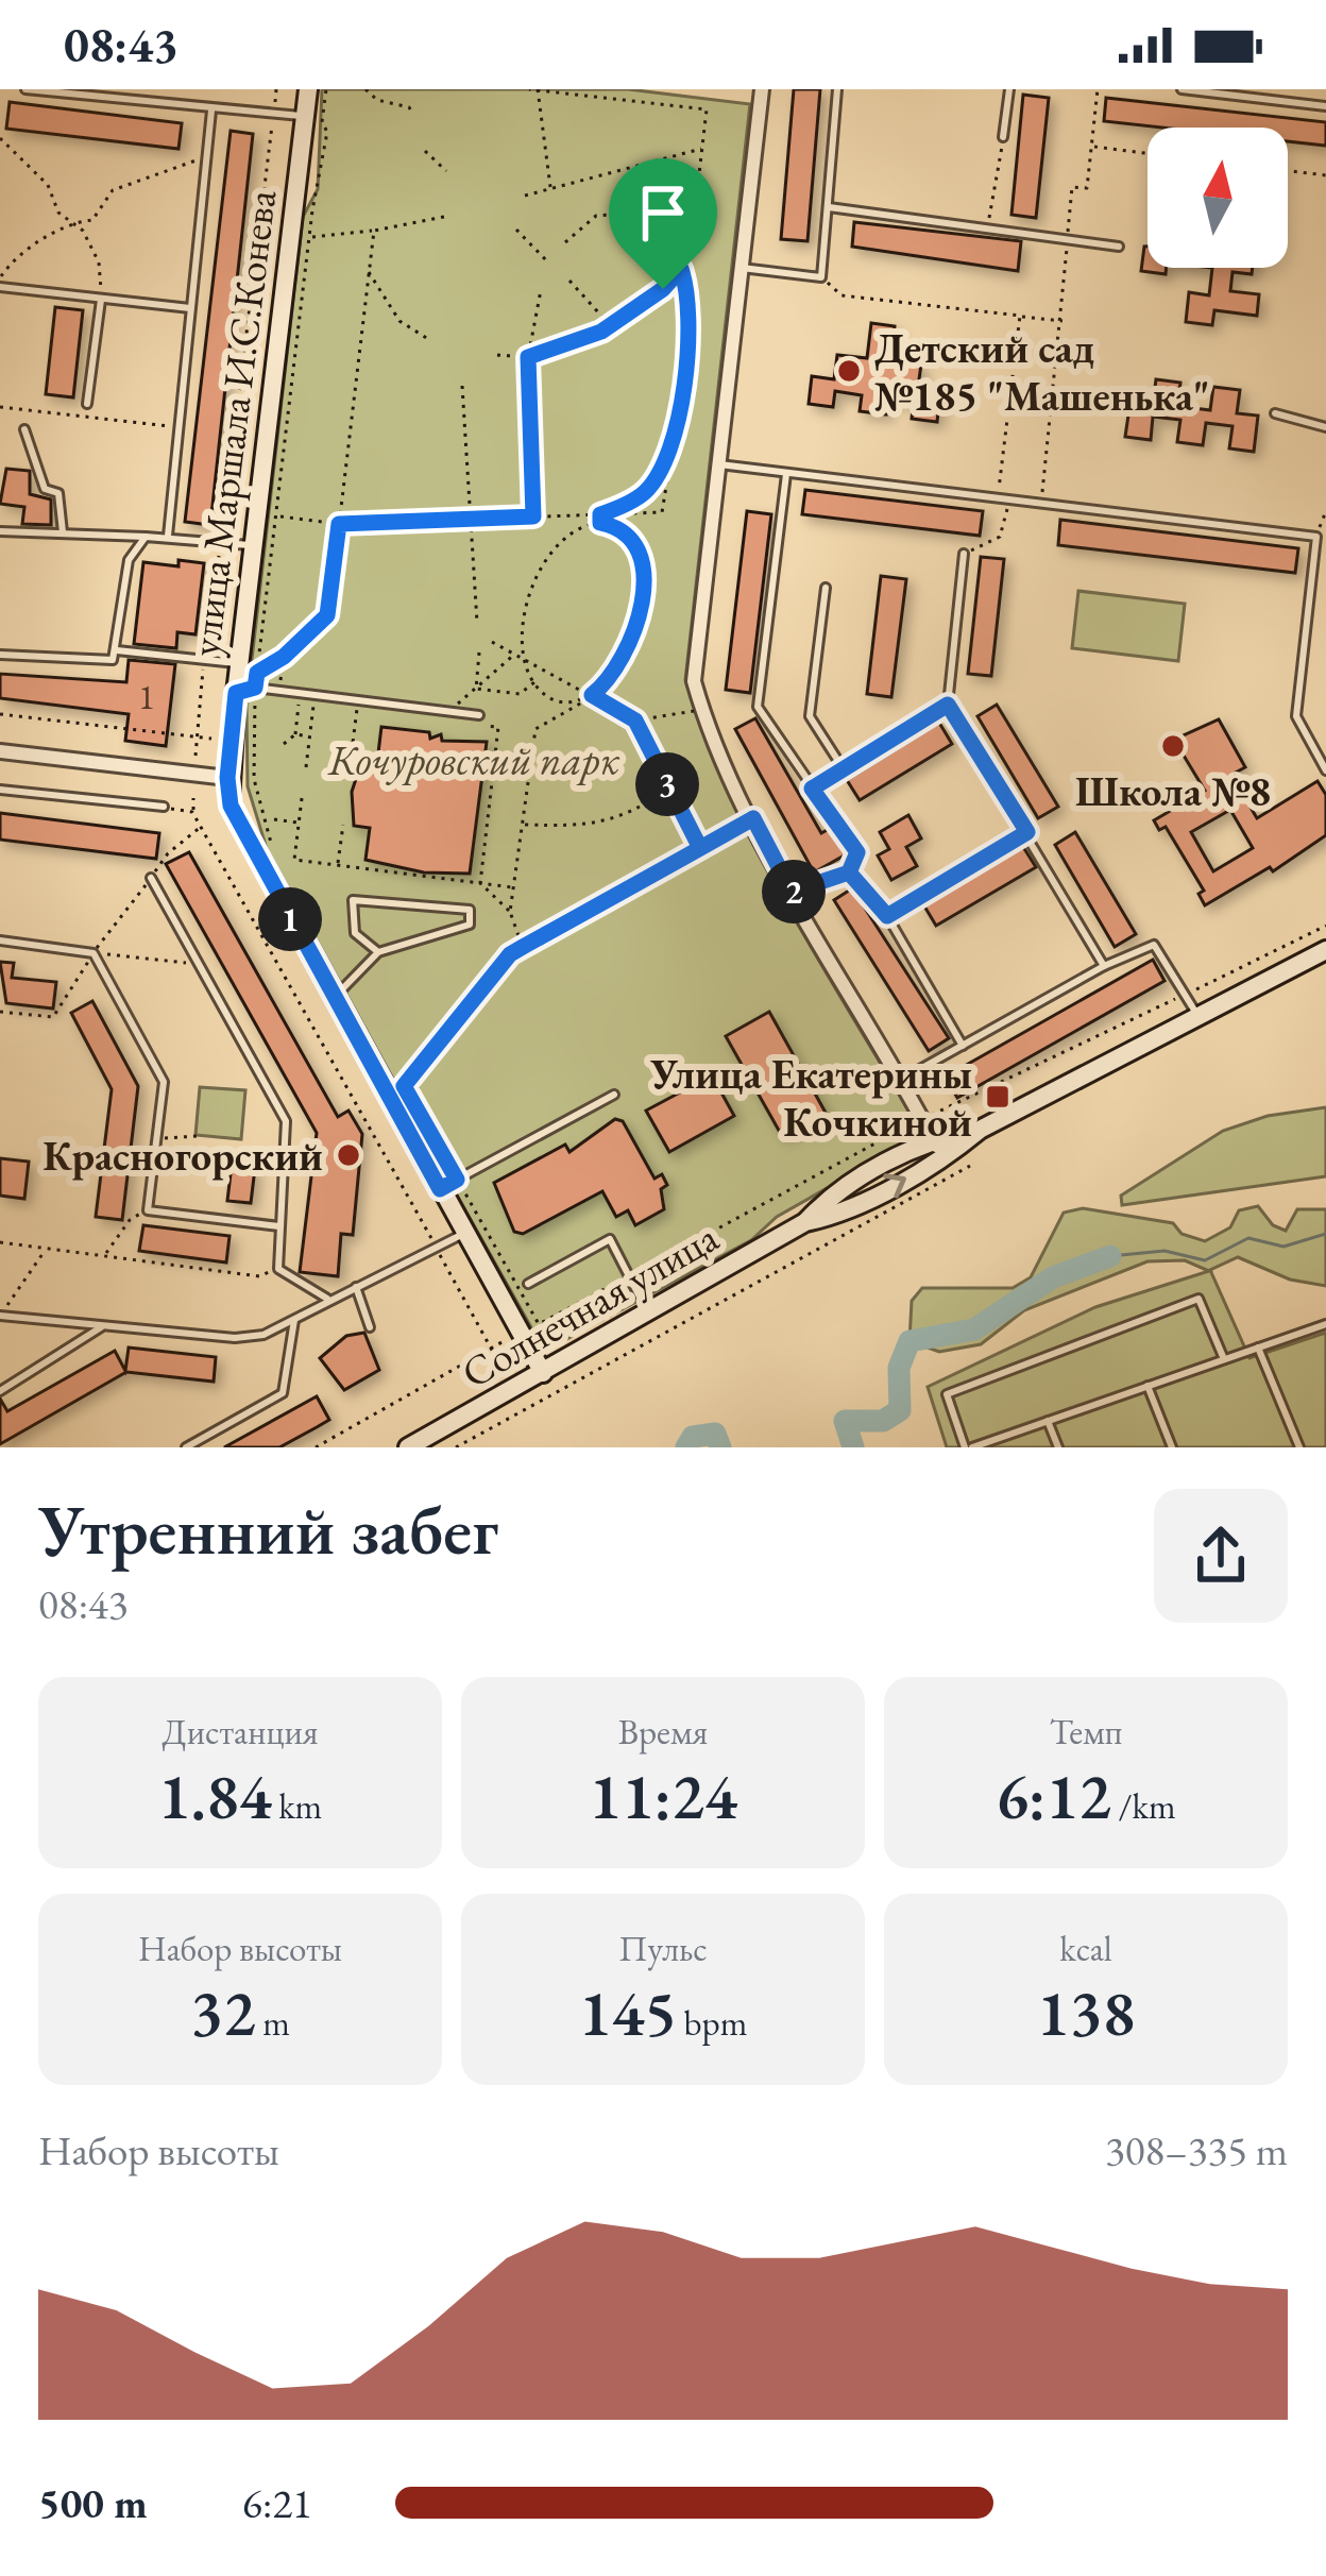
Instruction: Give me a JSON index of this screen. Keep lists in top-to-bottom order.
{
  "streets": {
    "main road": ["улица Маршала И.С.Конева", "Солнечная улица"]
  },
  "crossings": [
    ["улица Маршала И.С.Конева", "Солнечная улица"]
  ],
  "parks": ["Кочуровский парк"],
  "places": {
    "other": ["Детский сад №185 \"Машенька\"", "Школа №8", "Красногорский"],
    "transit": ["Улица Екатерины Кочкиной"]
  },
  "house_numbers": ["1"],
  "north": "top",
  "page": {
    "status": "08:43",
    "pins": ["3", "2", "1"],
    "heading": ["Утренний забег", "08:43"],
    "stats": [
      ["Дистанция", "1.84 km"],
      ["Время", "11:24"],
      ["Темп", "6:12 /km"],
      ["Набор высоты", "32 m"],
      ["Пульс", "145 bpm"],
      ["kcal", "138"]
    ],
    "chart": ["Набор высоты", "308–335 m"],
    "list": [
      {
        "name": "500 m",
        "note": "6:21"
      }
    ]
  }
}
